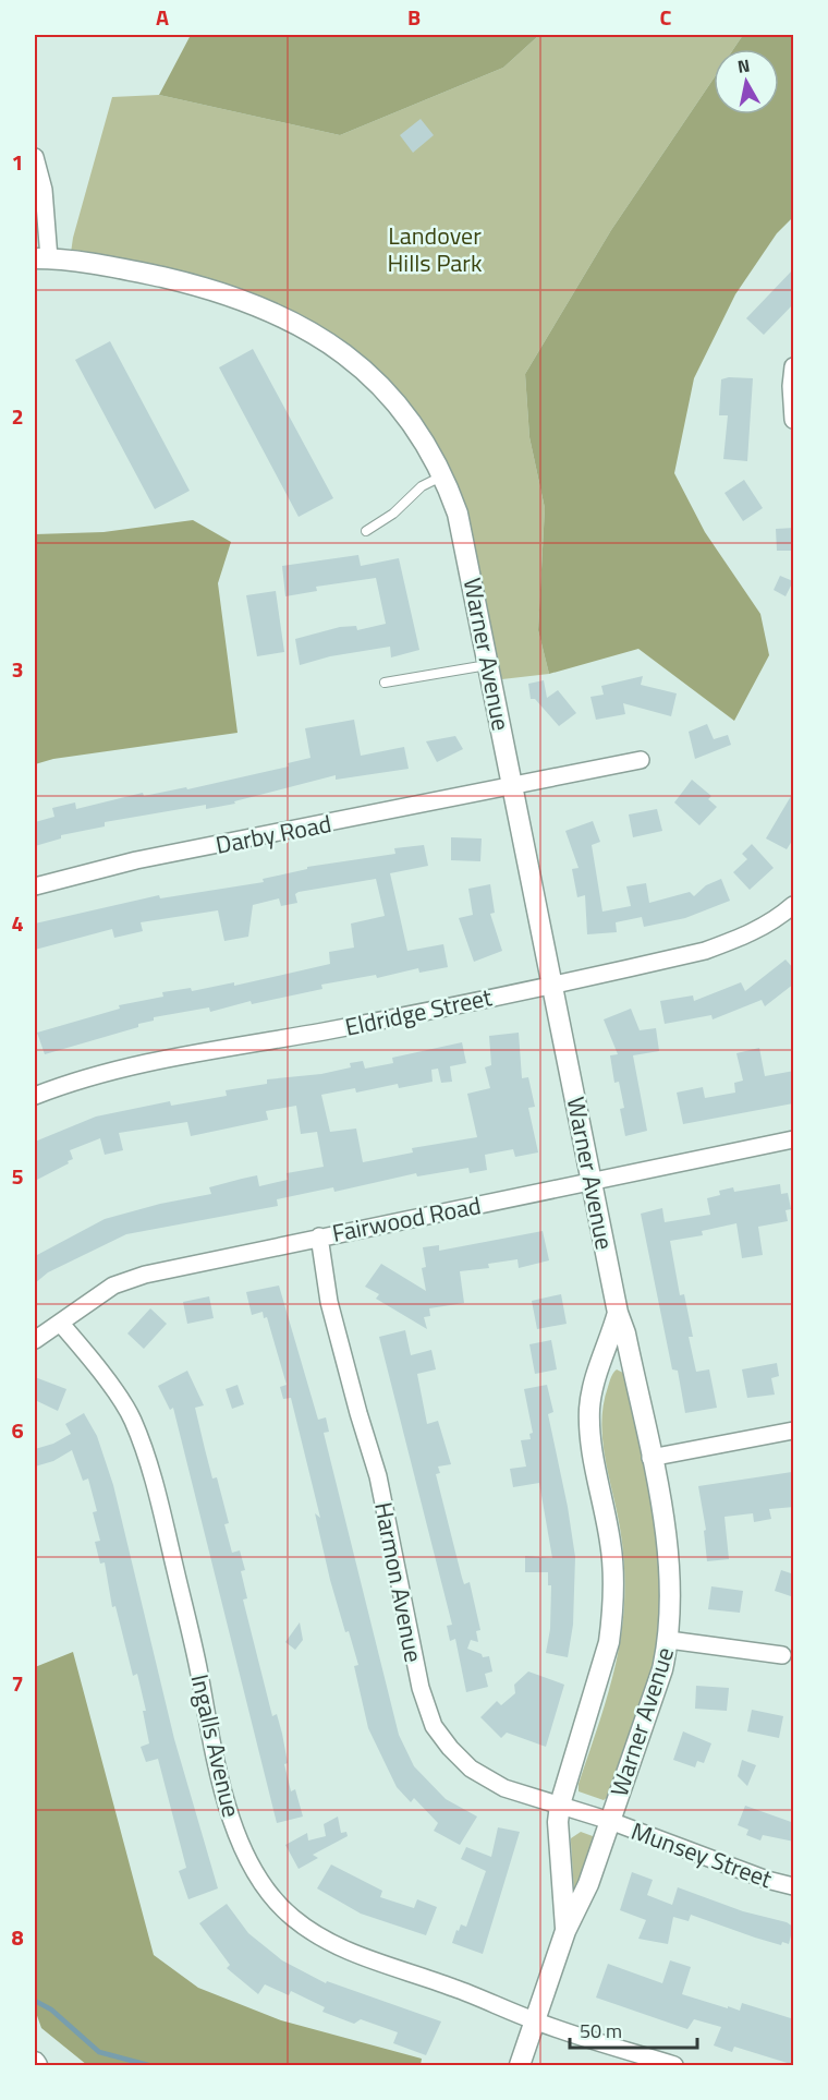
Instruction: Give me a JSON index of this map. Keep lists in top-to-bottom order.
{
  "streets": {
    "street": [
      "Warner Avenue",
      "Darby Road",
      "Eldridge Street",
      "Fairwood Road",
      "Harmon Avenue",
      "Ingalls Avenue",
      "Munsey Street"
    ]
  },
  "crossings": [
    ["Warner Avenue", "Darby Road"],
    ["Warner Avenue", "Eldridge Street"],
    ["Warner Avenue", "Fairwood Road"],
    ["Warner Avenue", "Harmon Avenue"],
    ["Warner Avenue", "Ingalls Avenue"],
    ["Warner Avenue", "Munsey Street"],
    ["Fairwood Road", "Harmon Avenue"],
    ["Fairwood Road", "Ingalls Avenue"],
    ["Harmon Avenue", "Munsey Street"]
  ],
  "parks": ["Landover Hills Park"],
  "scale_bar": "50 m",
  "north": "top",
  "grid": {
    "columns": ["A", "B", "C"],
    "rows": [
      "1",
      "2",
      "3",
      "4",
      "5",
      "6",
      "7",
      "8"
    ]
  }
}
